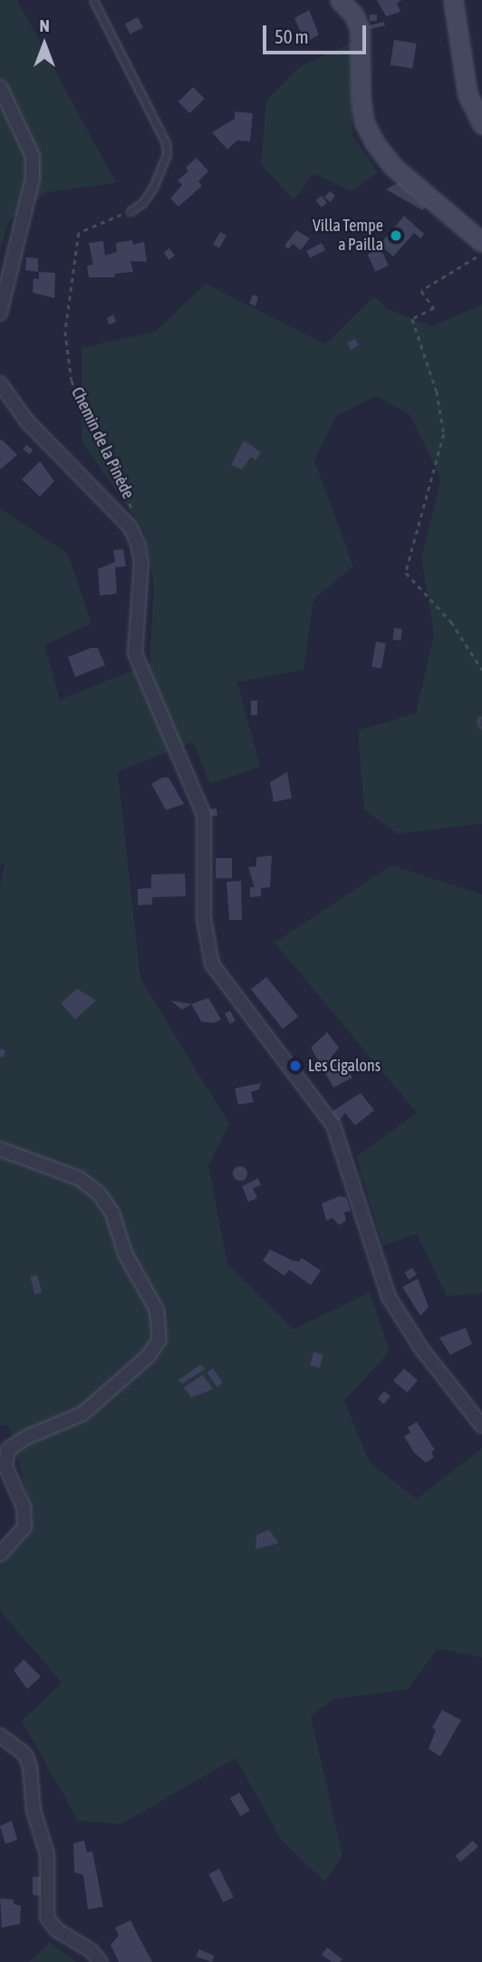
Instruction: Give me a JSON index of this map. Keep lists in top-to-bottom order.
{
  "streets": {
    "path": ["Chemin de la Pinède"]
  },
  "places": ["Villa Tempe a Pailla", "Les Cigalons"],
  "scale_bar": "50 m",
  "north": "top"
}
